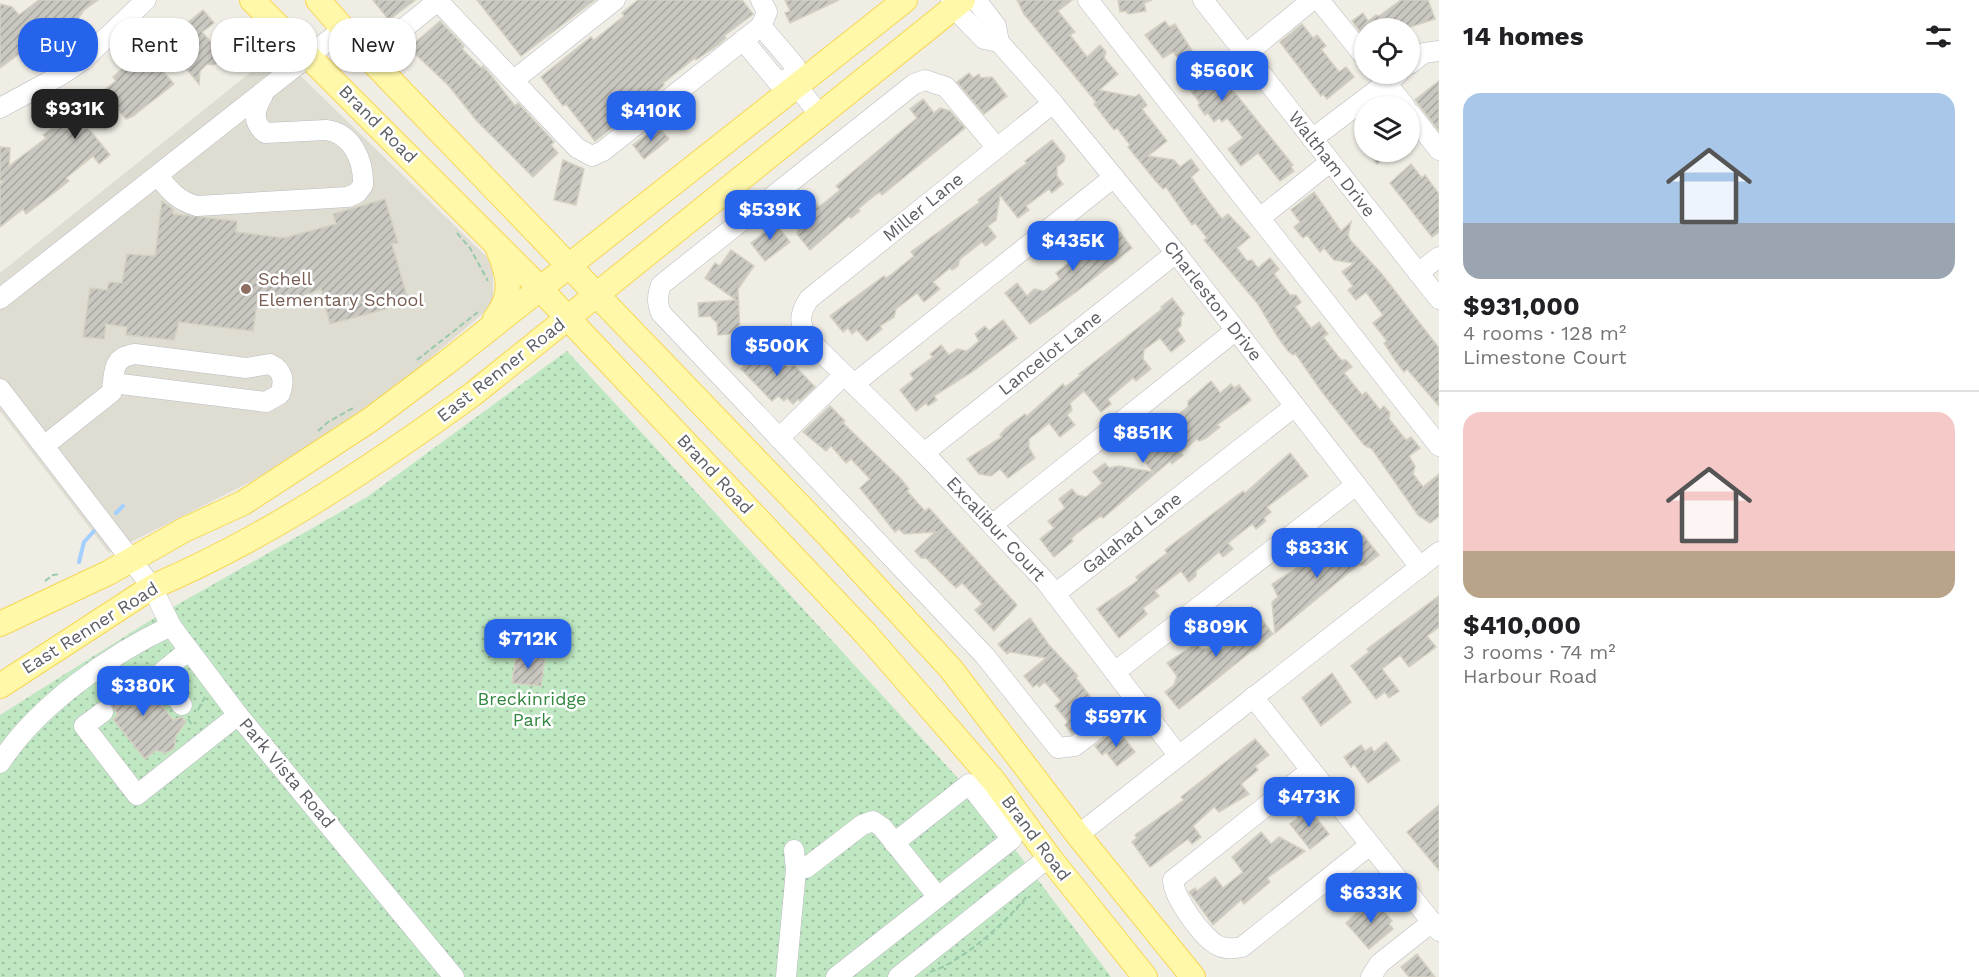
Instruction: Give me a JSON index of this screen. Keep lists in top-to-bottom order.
{
  "streets": {
    "main road": ["Brand Road", "East Renner Road"],
    "street": [
      "Waltham Drive",
      "Miller Lane",
      "Charleston Drive",
      "Lancelot Lane",
      "Excalibur Court",
      "Galahad Lane",
      "Park Vista Road"
    ]
  },
  "crossings": [
    ["Brand Road", "East Renner Road"],
    ["Miller Lane", "Charleston Drive"],
    ["Miller Lane", "Excalibur Court"],
    ["Charleston Drive", "Lancelot Lane"],
    ["Charleston Drive", "East Renner Road"],
    ["Charleston Drive", "Galahad Lane"],
    ["Lancelot Lane", "Excalibur Court"],
    ["East Renner Road", "Park Vista Road"],
    ["Excalibur Court", "Galahad Lane"]
  ],
  "parks": ["Breckinridge Park"],
  "places": ["Schell Elementary School"],
  "page": {
    "heading": "14 homes",
    "chip": [
      "Buy",
      "Rent",
      "Filters",
      "New"
    ],
    "price": [
      "$560K",
      "$931K",
      "$410K",
      "$539K",
      "$435K",
      "$500K",
      "$851K",
      "$833K",
      "$809K",
      "$712K",
      "$380K",
      "$597K",
      "$473K",
      "$633K"
    ],
    "list": [
      {
        "name": "$931,000",
        "note": "4 rooms · 128 m² · Limestone Court"
      },
      {
        "name": "$410,000",
        "note": "3 rooms · 74 m² · Harbour Road"
      }
    ]
  }
}
